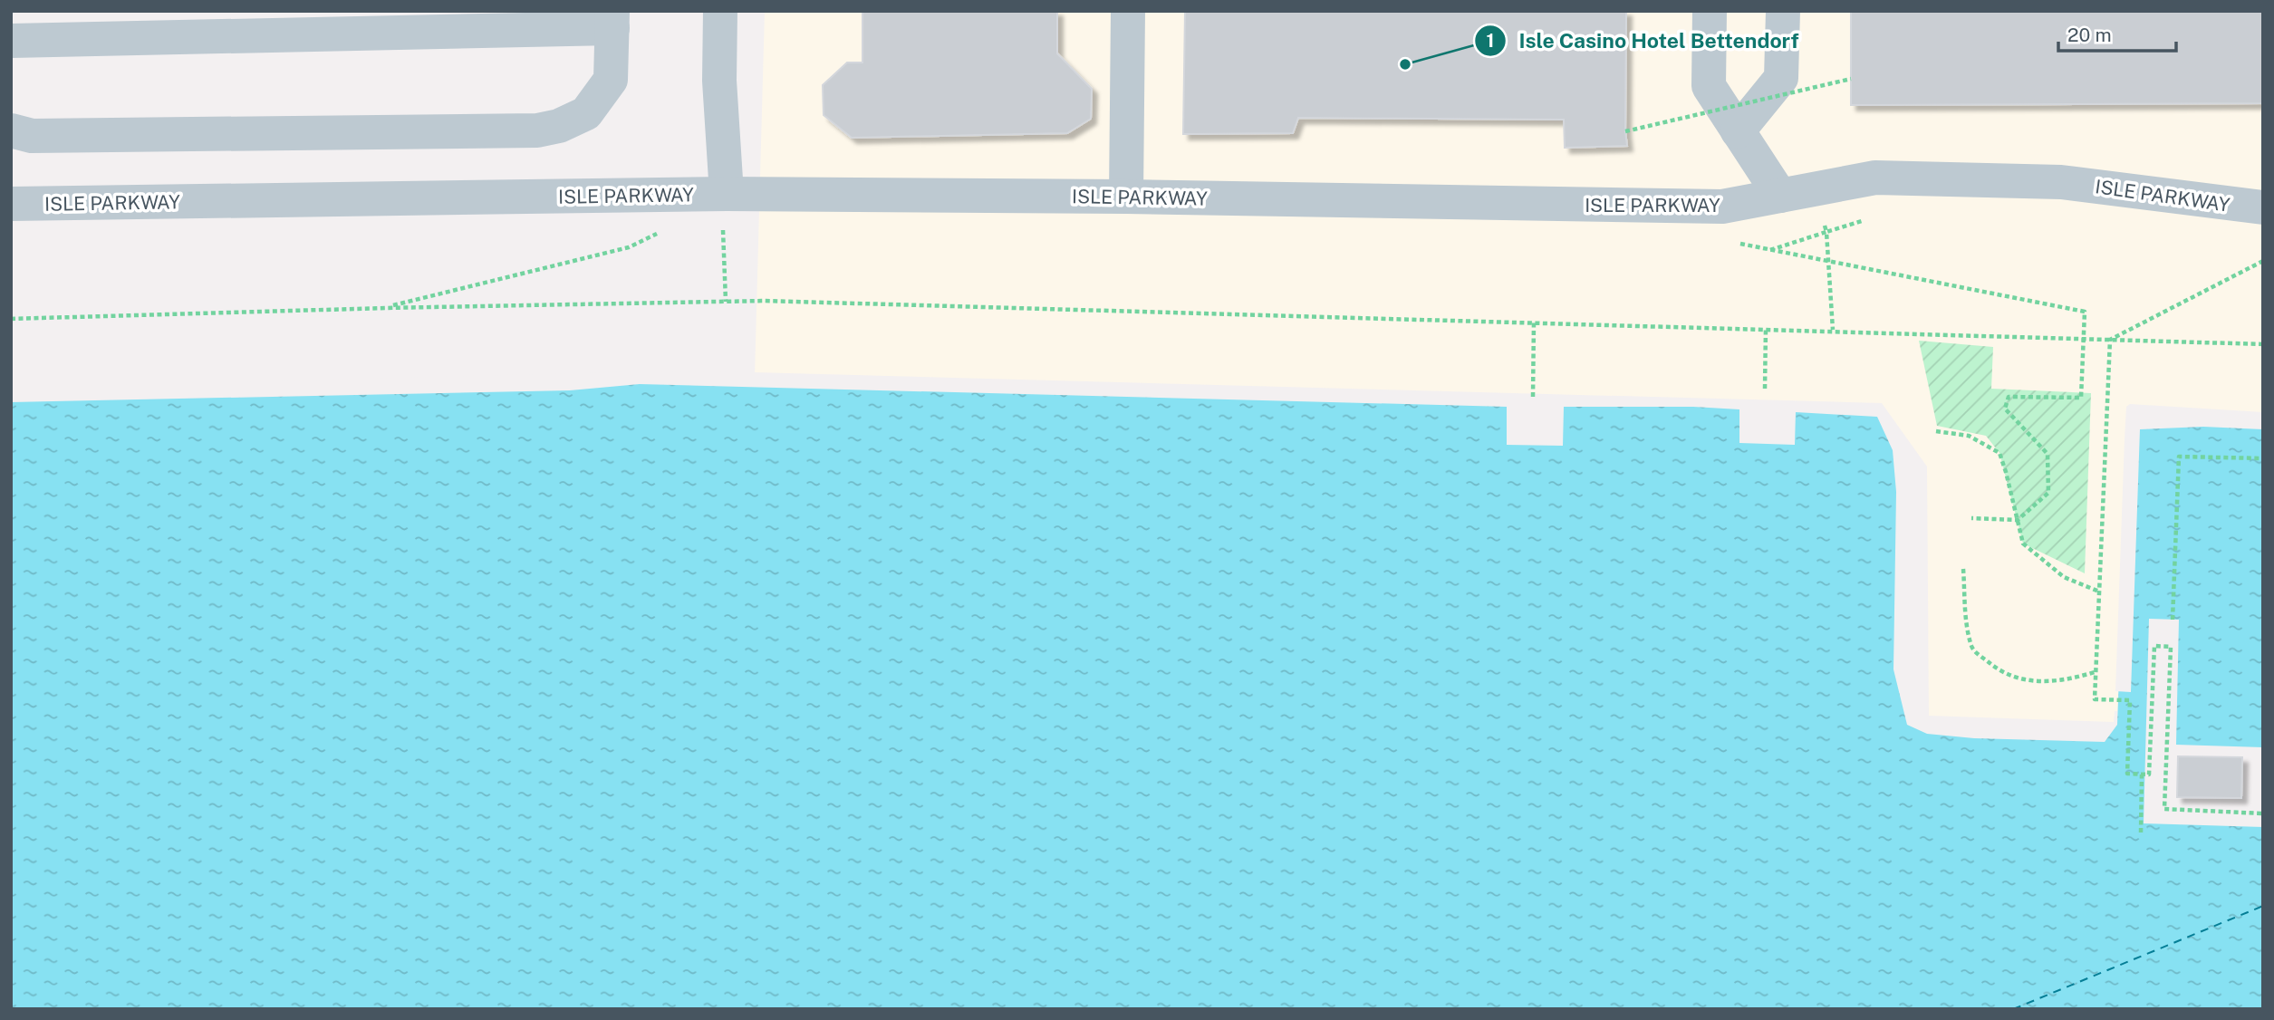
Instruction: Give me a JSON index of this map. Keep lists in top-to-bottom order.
{
  "streets": {
    "street": ["ISLE PARKWAY"]
  },
  "places": ["Isle Casino Hotel Bettendorf"],
  "scale_bar": "20 m"
}
